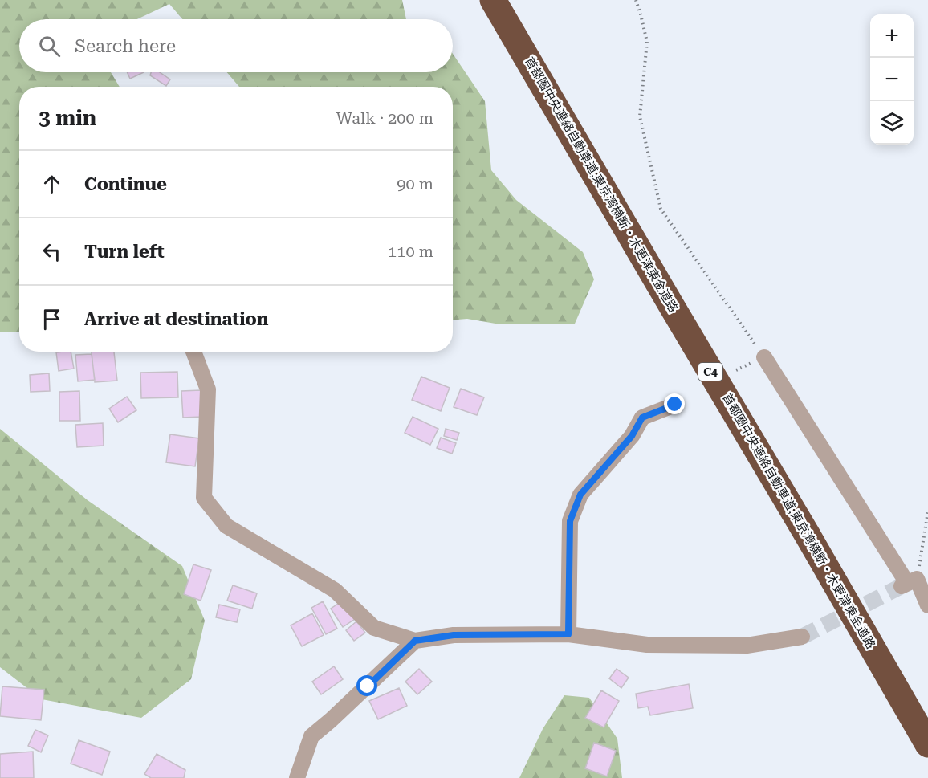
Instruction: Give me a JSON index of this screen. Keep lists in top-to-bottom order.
{
  "streets": {
    "highway": ["首都圏中央連絡自動車道;東京湾横断・木更津東金道路", "C4"]
  },
  "page": {
    "map_buttons": ["+", "−"],
    "search": "Search here",
    "heading": ["3 min", "Walk · 200 m"],
    "list": [
      ["Continue", "90 m"],
      ["Turn left", "110 m"],
      "Arrive at destination"
    ]
  }
}
